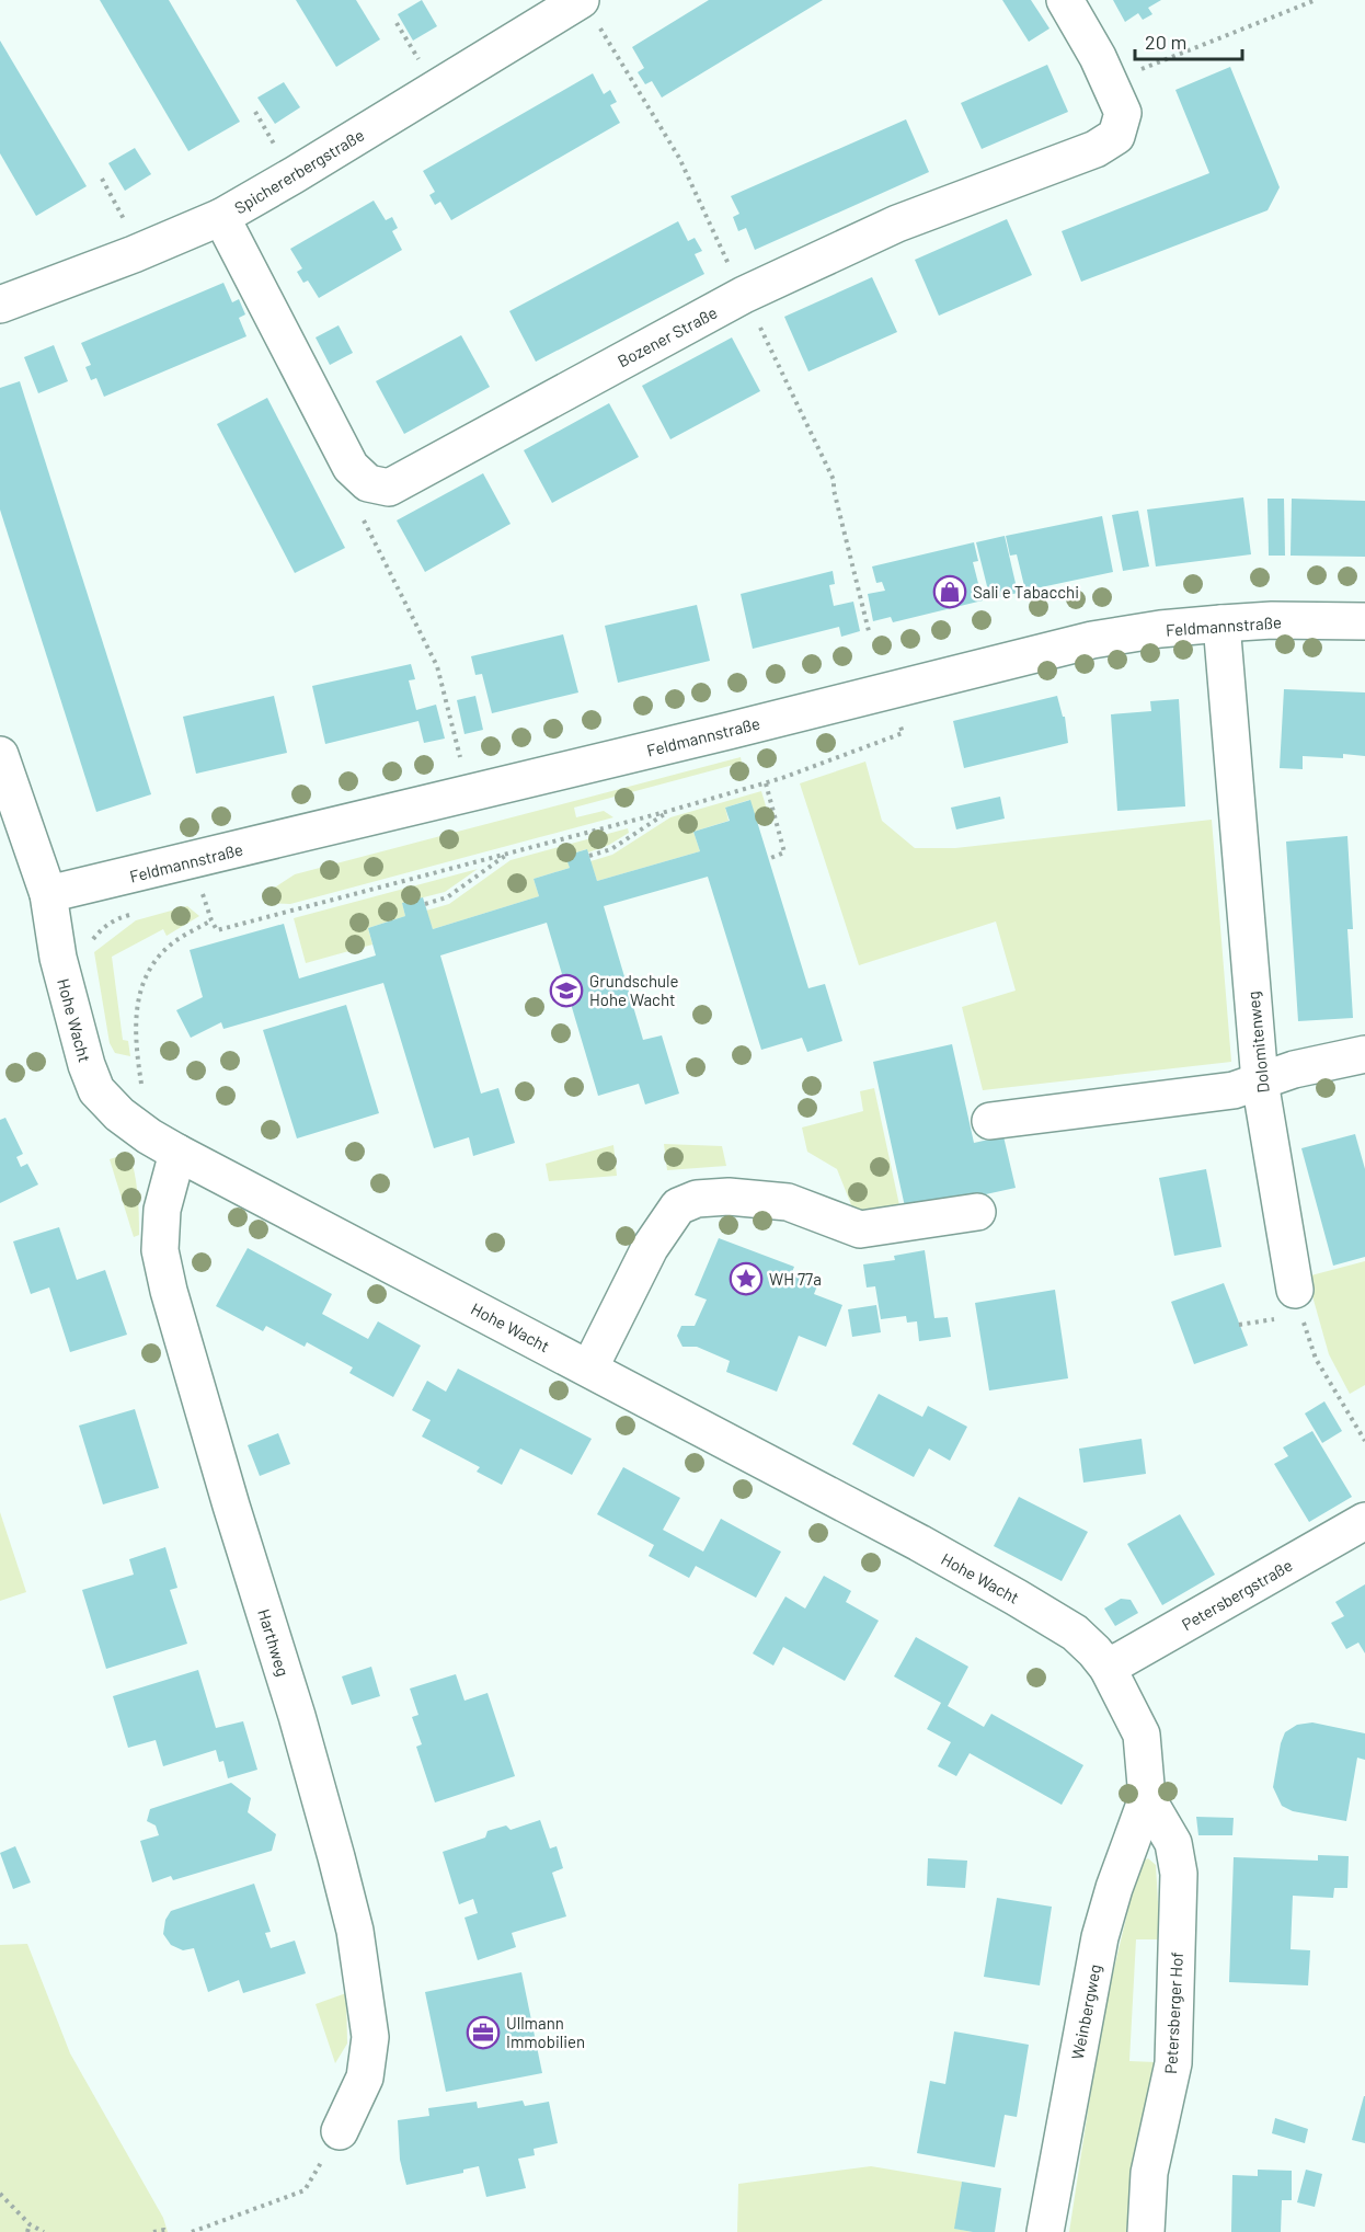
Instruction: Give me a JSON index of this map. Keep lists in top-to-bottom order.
{
  "streets": {
    "street": [
      "Spichererbergstraße",
      "Bozener Straße",
      "Feldmannstraße",
      "Hohe Wacht",
      "Dolomitenweg",
      "Petersbergstraße",
      "Harthweg",
      "Weinbergweg",
      "Petersberger Hof"
    ]
  },
  "crossings": [
    ["Feldmannstraße", "Hohe Wacht"],
    ["Feldmannstraße", "Dolomitenweg"],
    ["Hohe Wacht", "Petersbergstraße"],
    ["Hohe Wacht", "Harthweg"],
    ["Hohe Wacht", "Weinbergweg"],
    ["Hohe Wacht", "Petersberger Hof"],
    ["Weinbergweg", "Petersberger Hof"]
  ],
  "places": {
    "shop": ["Sali e Tabacchi"],
    "school or university": ["Grundschule Hohe Wacht"],
    "place": ["WH 77a"],
    "office": ["Ullmann Immobilien"]
  },
  "scale_bar": "20 m"
}
